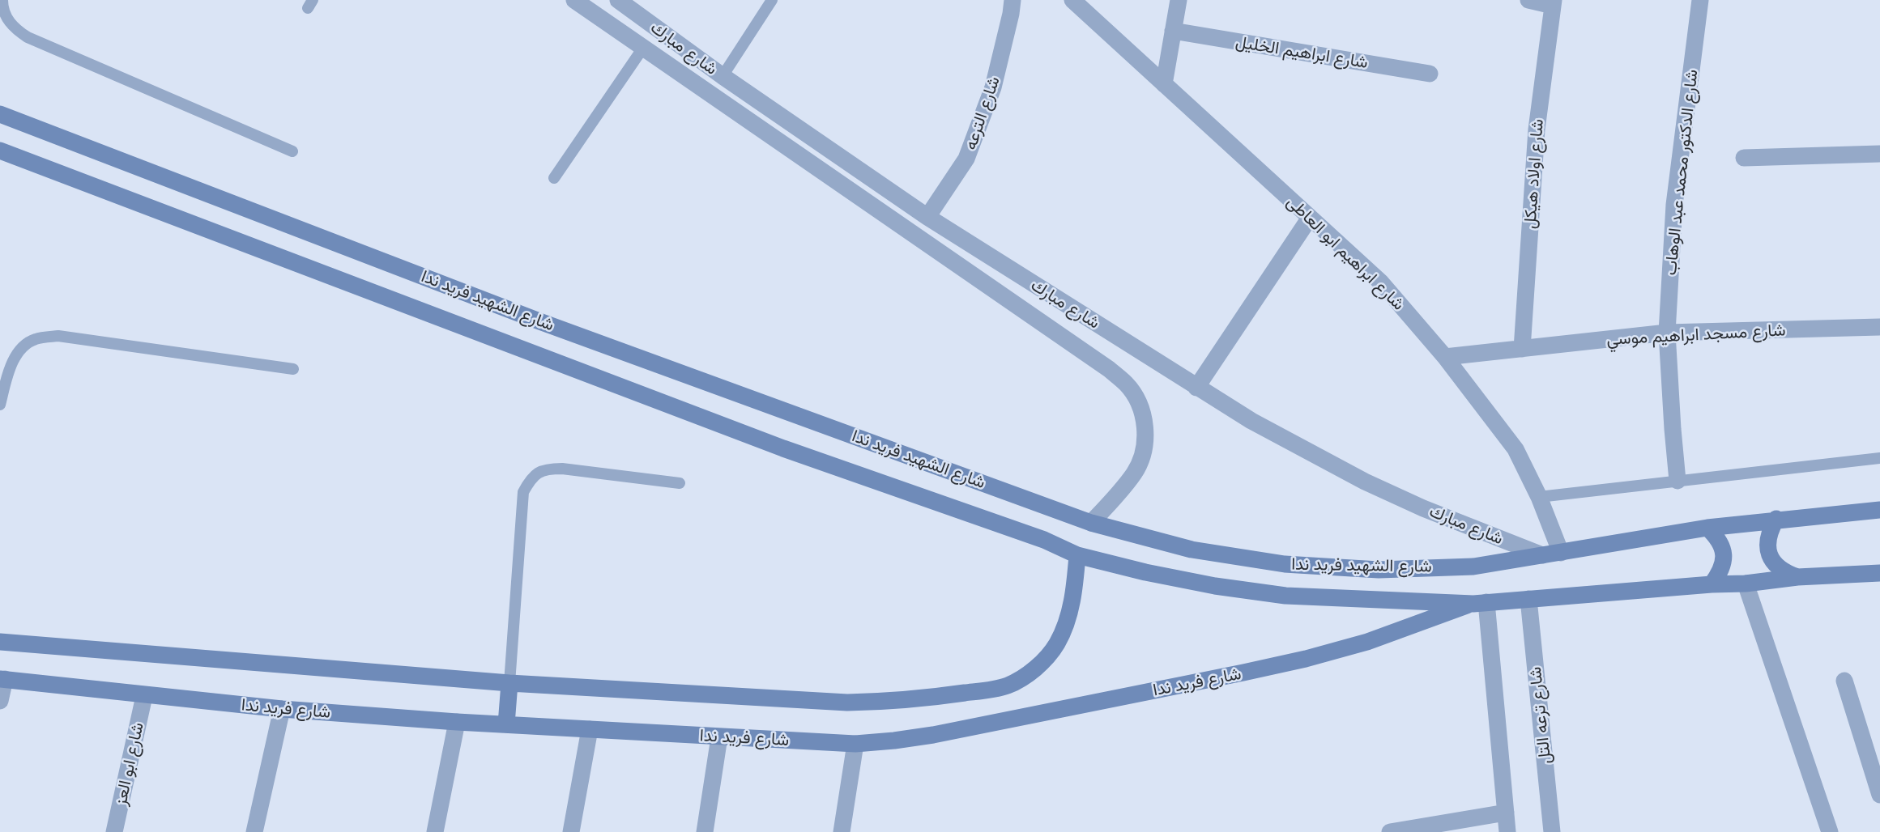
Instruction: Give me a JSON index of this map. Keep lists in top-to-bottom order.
{
  "streets": {
    "main road": ["شارع الشهيد فريد ندا", "شارع فريد ندا"],
    "street": [
      "شارع مبارك",
      "شارع ابراهيم الخليل",
      "شارع الترعه",
      "شارع الدكتور محمد عبد الوهاب",
      "شارع اولاد هيكل",
      "شارع ابراهيم ابو العاطى",
      "شارع مسجد ابراهيم موسي",
      "شارع ترعه التل",
      "شارع ابو العز"
    ]
  },
  "crossings": [
    ["شارع مبارك", "شارع الترعه"],
    ["شارع مبارك", "شارع الشهيد فريد ندا"],
    ["شارع الدكتور محمد عبد الوهاب", "شارع مسجد ابراهيم موسي"],
    ["شارع اولاد هيكل", "شارع مسجد ابراهيم موسي"],
    ["شارع ابراهيم ابو العاطى", "شارع الشهيد فريد ندا"],
    ["شارع ابراهيم ابو العاطى", "شارع مسجد ابراهيم موسي"],
    ["شارع الشهيد فريد ندا", "شارع فريد ندا"],
    ["شارع الشهيد فريد ندا", "شارع ترعه التل"],
    ["شارع فريد ندا", "شارع ابو العز"]
  ]
}
